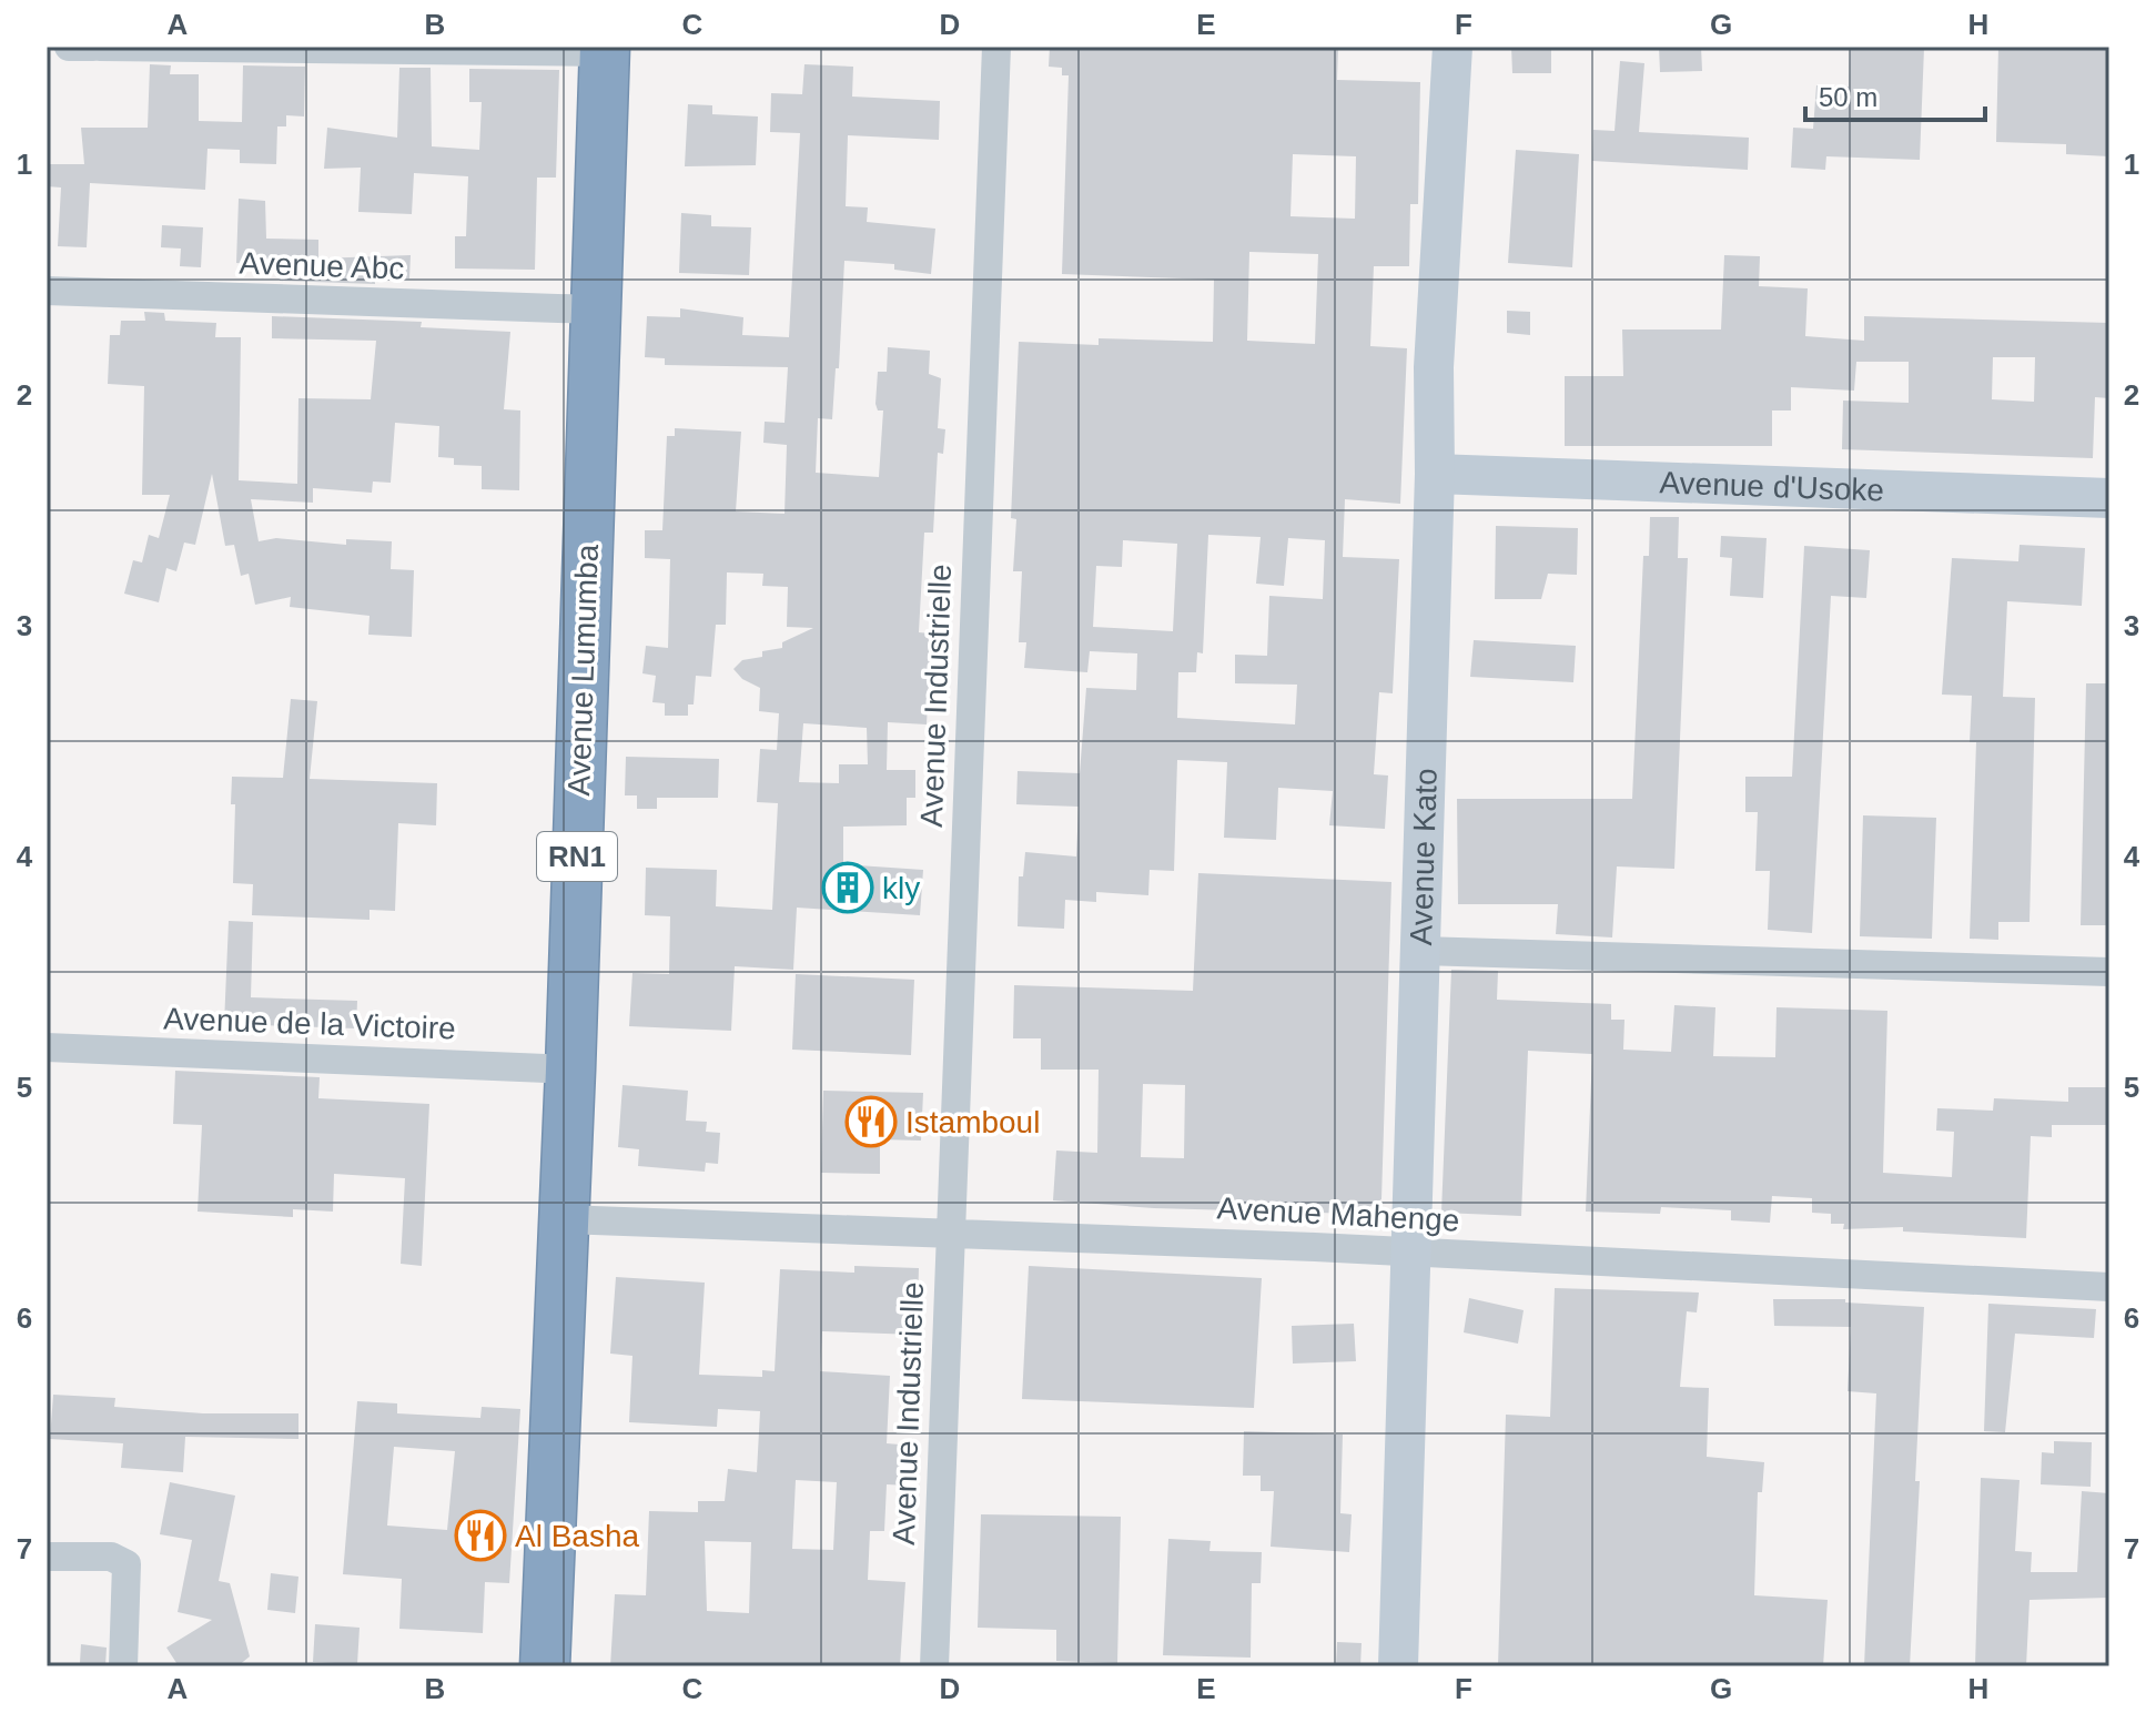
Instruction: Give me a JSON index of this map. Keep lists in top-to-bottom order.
{
  "streets": {
    "highway": ["Avenue Lumumba", "RN1"],
    "street": [
      "Avenue Abc",
      "Avenue d'Usoke",
      "Avenue Industrielle",
      "Avenue Kato",
      "Avenue de la Victoire",
      "Avenue Mahenge"
    ]
  },
  "crossings": [
    ["Avenue Abc", "Avenue Lumumba"],
    ["Avenue d'Usoke", "Avenue Kato"],
    ["Avenue Lumumba", "Avenue de la Victoire"],
    ["Avenue Lumumba", "Avenue Mahenge"],
    ["Avenue Industrielle", "Avenue Mahenge"],
    ["Avenue Kato", "Avenue Mahenge"]
  ],
  "places": {
    "building": ["kly"],
    "restaurant": ["Istamboul", "Al Basha"]
  },
  "scale_bar": "50 m",
  "grid": {
    "columns": [
      "A",
      "B",
      "C",
      "D",
      "E",
      "F",
      "G",
      "H"
    ],
    "rows": [
      "1",
      "2",
      "3",
      "4",
      "5",
      "6",
      "7"
    ]
  }
}
